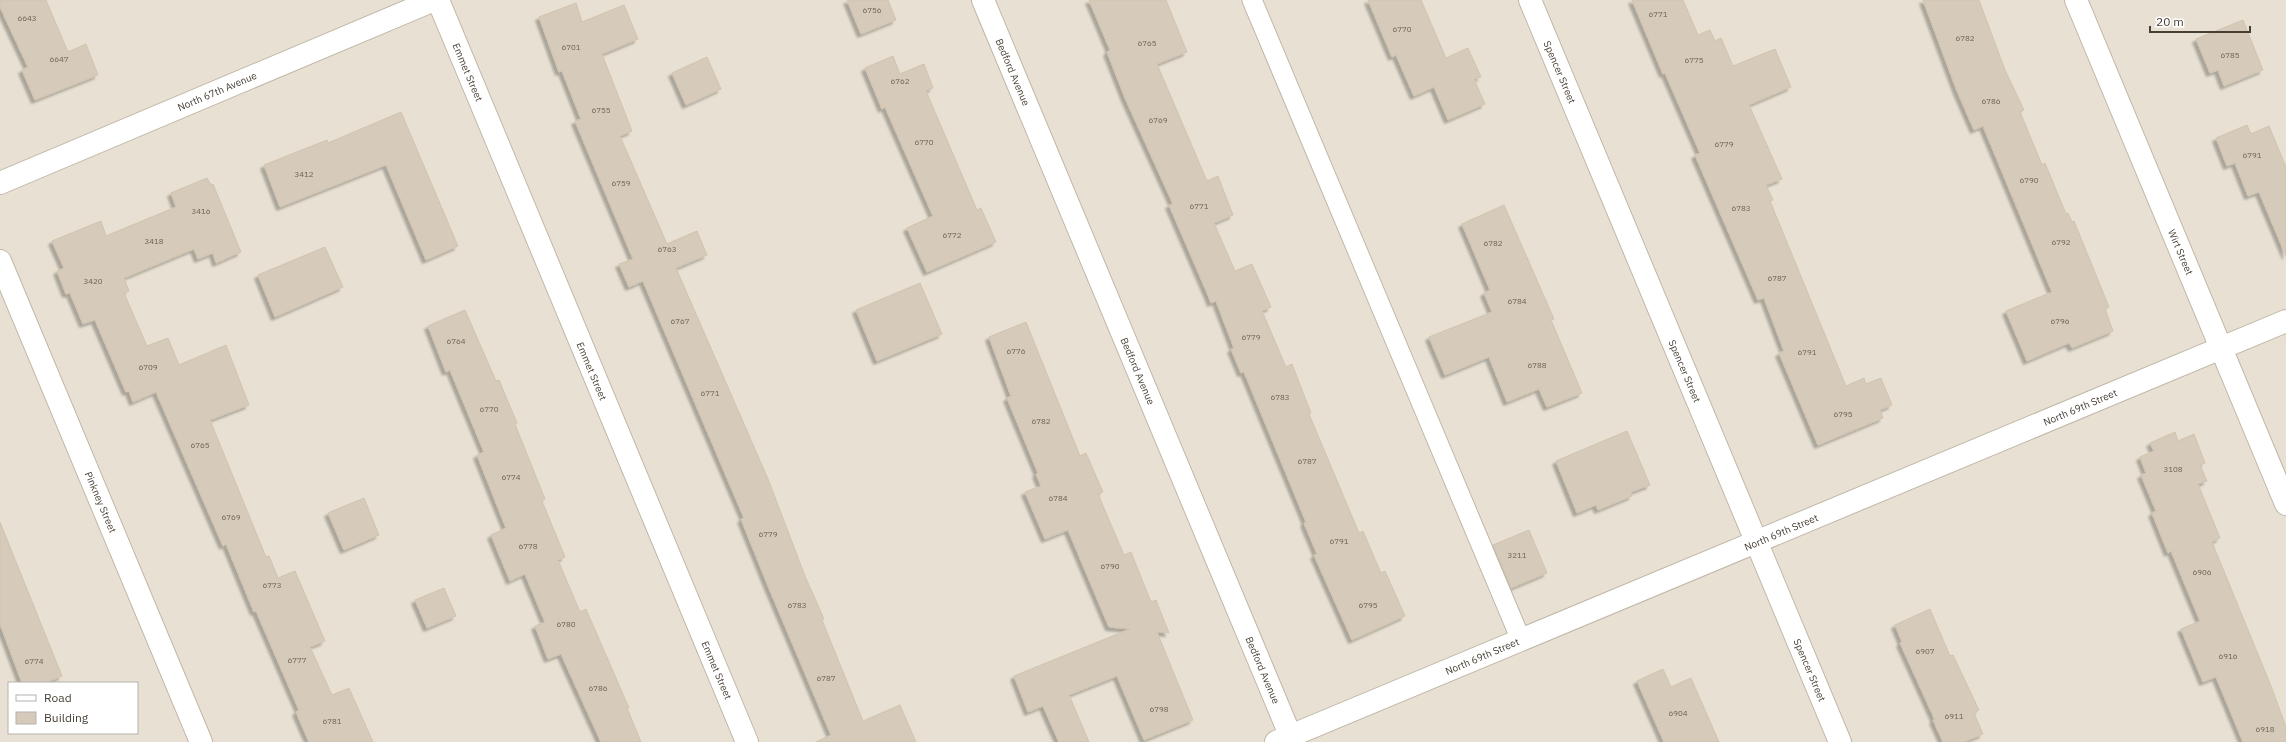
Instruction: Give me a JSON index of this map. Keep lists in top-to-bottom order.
{
  "streets": {
    "street": [
      "Emmet Street",
      "Bedford Avenue",
      "Spencer Street",
      "North 67th Avenue",
      "Wirt Street",
      "North 69th Street",
      "Pinkney Street"
    ]
  },
  "crossings": [
    ["Bedford Avenue", "North 69th Street"],
    ["Spencer Street", "North 69th Street"],
    ["Wirt Street", "North 69th Street"]
  ],
  "house_numbers": [
    "6756",
    "6771",
    "6643",
    "6770",
    "6782",
    "6765",
    "6701",
    "6785",
    "6647",
    "6775",
    "6762",
    "6786",
    "6755",
    "6769",
    "6770",
    "6779",
    "6791",
    "3412",
    "6790",
    "6759",
    "6771",
    "6783",
    "3416",
    "6772",
    "3418",
    "6792",
    "6782",
    "6763",
    "6787",
    "3420",
    "6784",
    "6767",
    "6796",
    "6779",
    "6764",
    "6776",
    "6791",
    "6788",
    "6709",
    "6771",
    "6783",
    "6770",
    "6795",
    "6782",
    "6765",
    "6787",
    "3108",
    "6774",
    "6784",
    "6769",
    "6779",
    "6791",
    "6778",
    "3211",
    "6790",
    "6906",
    "6773",
    "6783",
    "6795",
    "6780",
    "6907",
    "6916",
    "6777",
    "6774",
    "6787",
    "6786",
    "6798",
    "6904",
    "6911",
    "6781",
    "6918"
  ],
  "legend": ["Road", "Building"],
  "scale_bar": "20 m"
}
